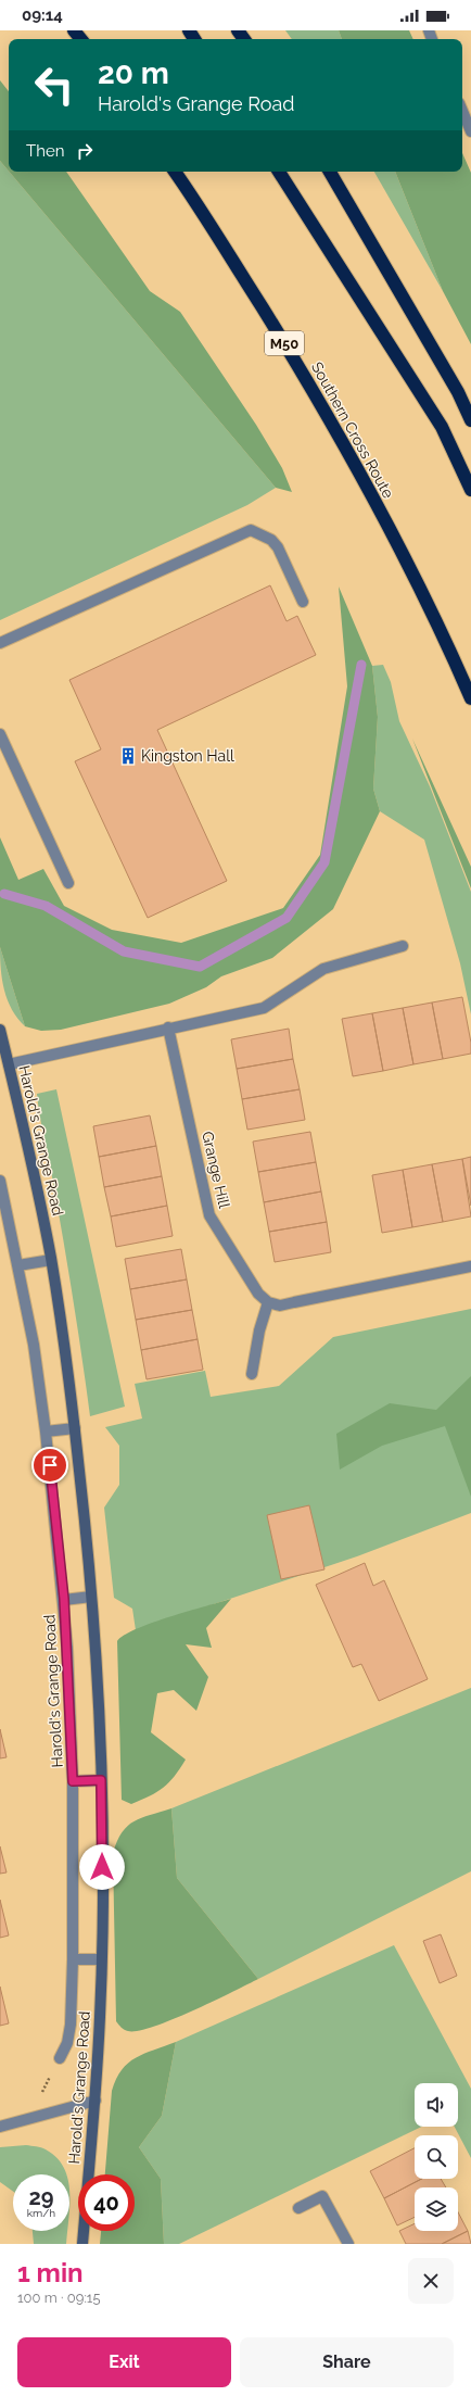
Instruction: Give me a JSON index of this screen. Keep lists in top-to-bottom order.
{
  "streets": {
    "highway": ["M50", "Southern Cross Route"],
    "street": ["Harold's Grange Road", "Grange Hill"]
  },
  "places": {
    "building": ["Kingston Hall"]
  },
  "page": {
    "status": "09:14",
    "turn": ["20 m", "Harold's Grange Road"],
    "then": "Then",
    "speed": "29 km/h",
    "limit": "40",
    "heading": ["1 min", "100 m · 09:15"],
    "buttons": ["Exit", "Share"]
  }
}
